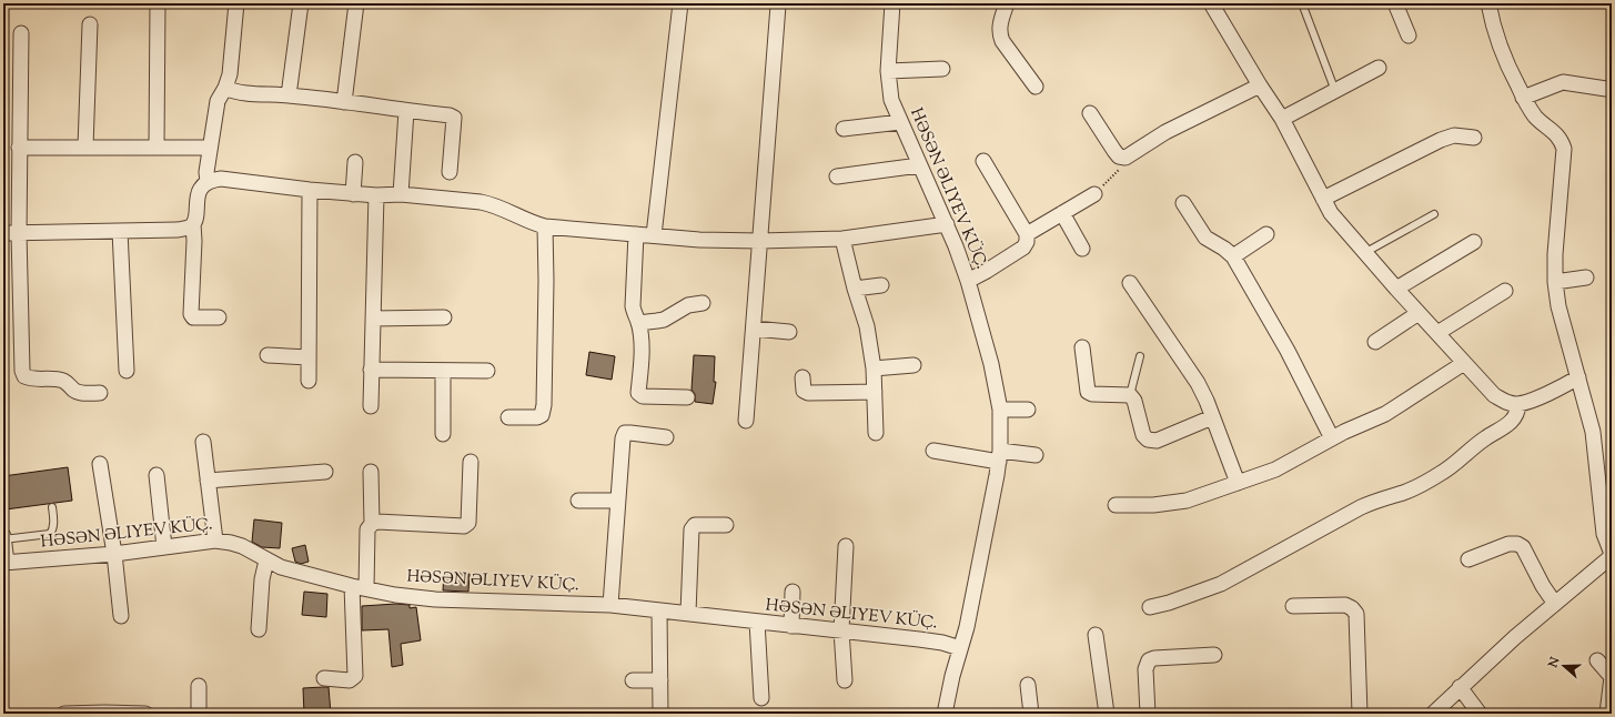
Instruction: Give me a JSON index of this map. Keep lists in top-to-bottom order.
{
  "streets": {
    "street": ["HƏSƏN ƏLIYEV KÜÇ."]
  },
  "north": "left"
}
